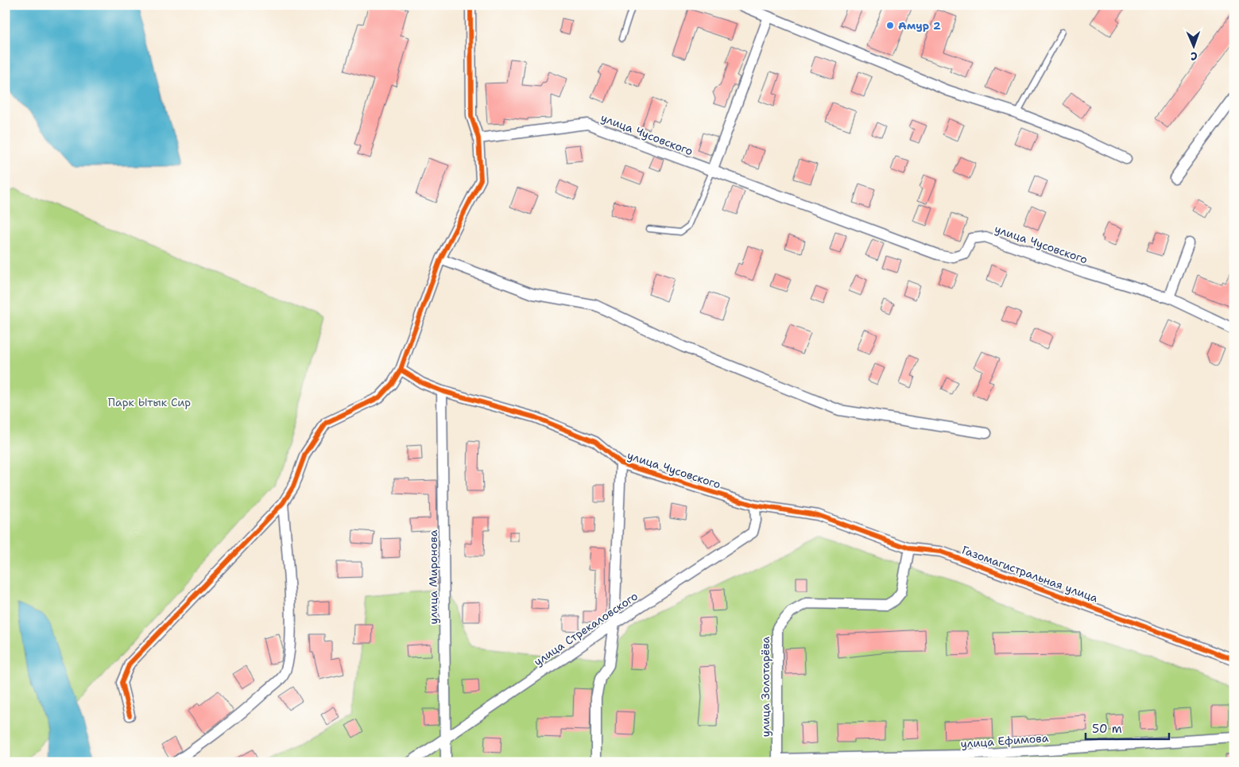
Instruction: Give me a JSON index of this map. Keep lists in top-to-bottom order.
{
  "streets": {
    "street": [
      "улица Чусовского",
      "Газомагистральная улица",
      "улица Миронова",
      "улица Стрекаловского",
      "улица Золотарёва",
      "улица Ефимова"
    ]
  },
  "crossings": [
    ["улица Чусовского", "Газомагистральная улица"],
    ["улица Чусовского", "улица Миронова"],
    ["улица Чусовского", "улица Стрекаловского"],
    ["Газомагистральная улица", "улица Золотарёва"],
    ["улица Миронова", "улица Стрекаловского"],
    ["улица Золотарёва", "улица Ефимова"]
  ],
  "parks": ["Парк Ытык Сир"],
  "places": ["Амур 2"],
  "scale_bar": "50 m",
  "north": "bottom"
}
